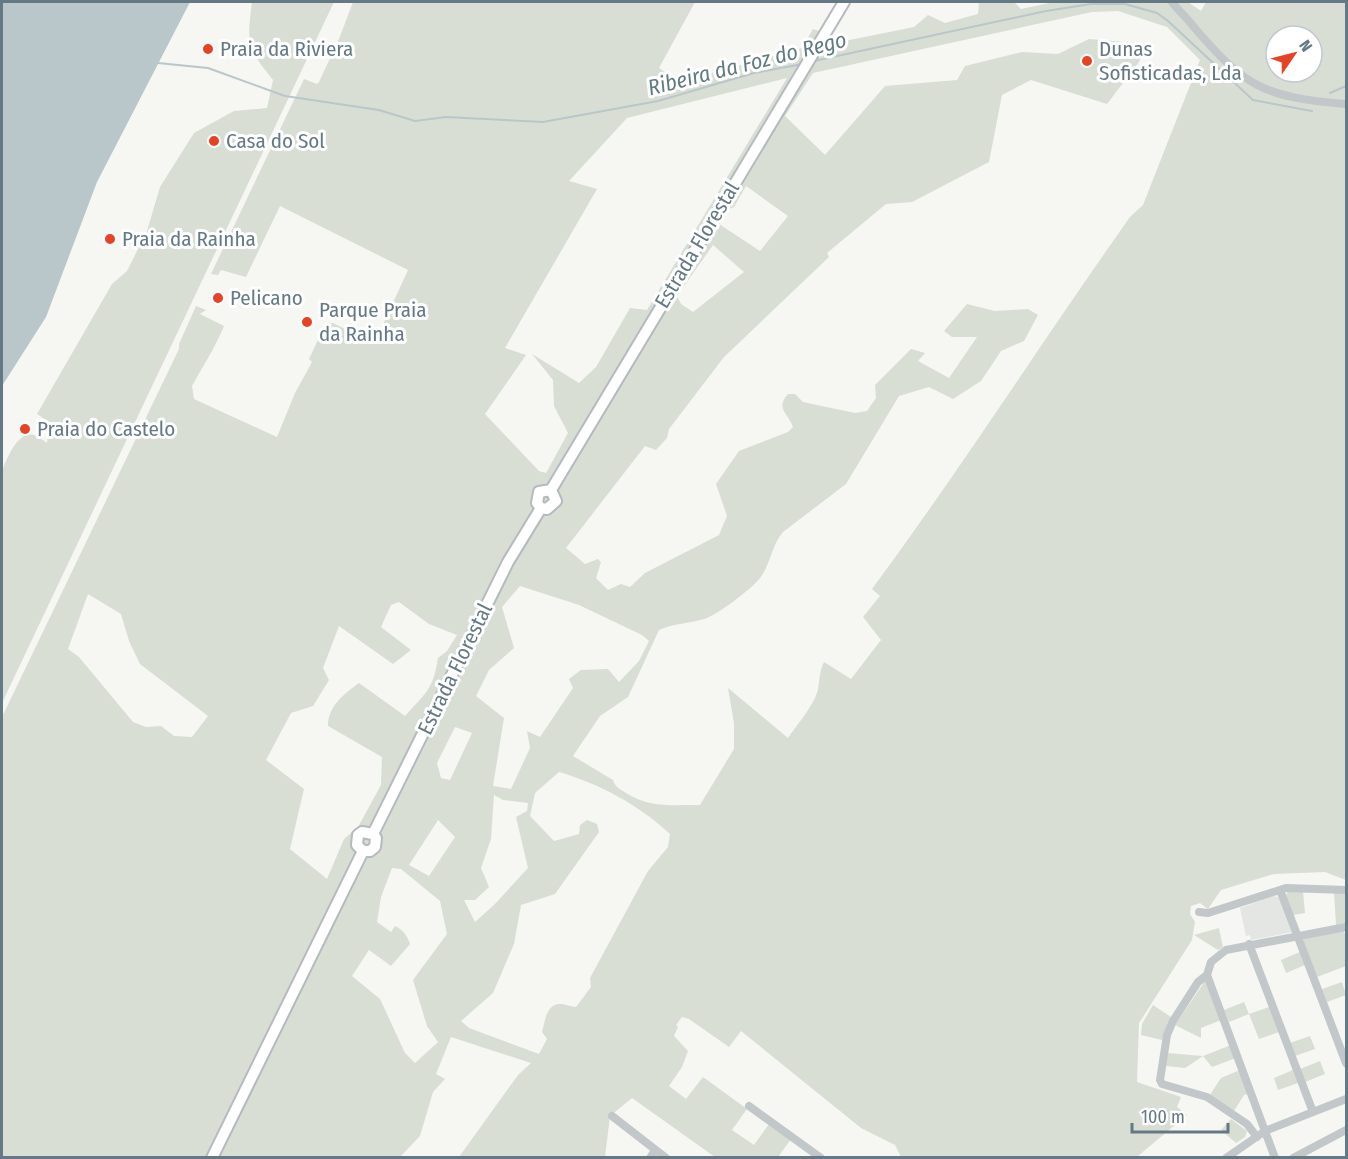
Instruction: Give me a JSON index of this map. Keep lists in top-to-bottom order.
{
  "streets": {
    "main road": ["Estrada Florestal"]
  },
  "water": ["Ribeira da Foz do Rego"],
  "places": [
    "Praia da Riviera",
    "Dunas Sofisticadas, Lda",
    "Casa do Sol",
    "Praia da Rainha",
    "Pelicano",
    "Parque Praia da Rainha",
    "Praia do Castelo"
  ],
  "scale_bar": "100 m",
  "north": "top right"
}
